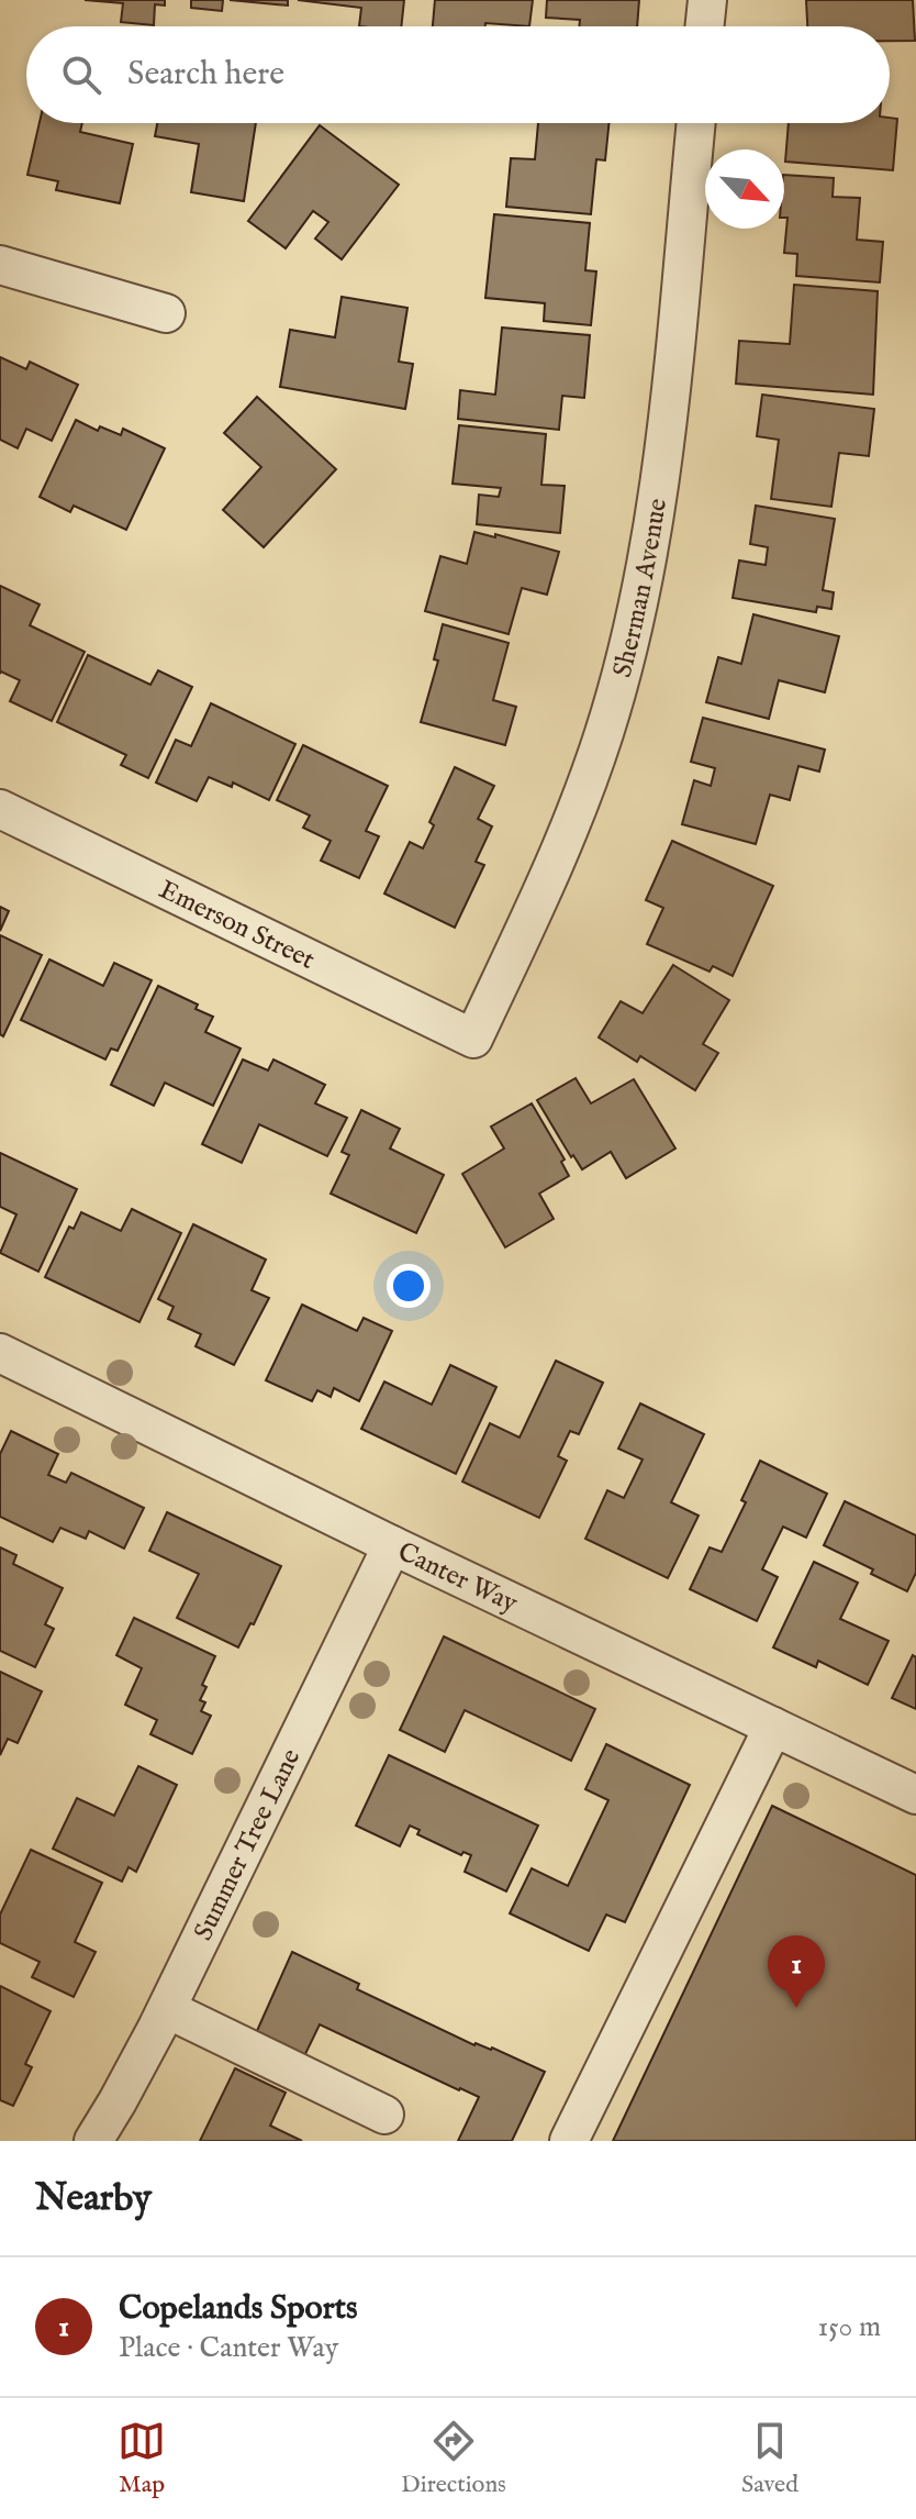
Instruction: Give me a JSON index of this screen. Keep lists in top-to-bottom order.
{
  "streets": {
    "street": [
      "Sherman Avenue",
      "Emerson Street",
      "Canter Way",
      "Summer Tree Lane"
    ]
  },
  "crossings": [
    ["Sherman Avenue", "Emerson Street"],
    ["Canter Way", "Summer Tree Lane"]
  ],
  "north": "bottom right",
  "page": {
    "search": "Search here",
    "pins": "1",
    "heading": "Nearby",
    "list": [
      {
        "mark": "1",
        "name": "Copelands Sports",
        "note": "Place · Canter Way",
        "value": "150 m"
      }
    ],
    "nav": ["Map", "Directions", "Saved"]
  }
}
